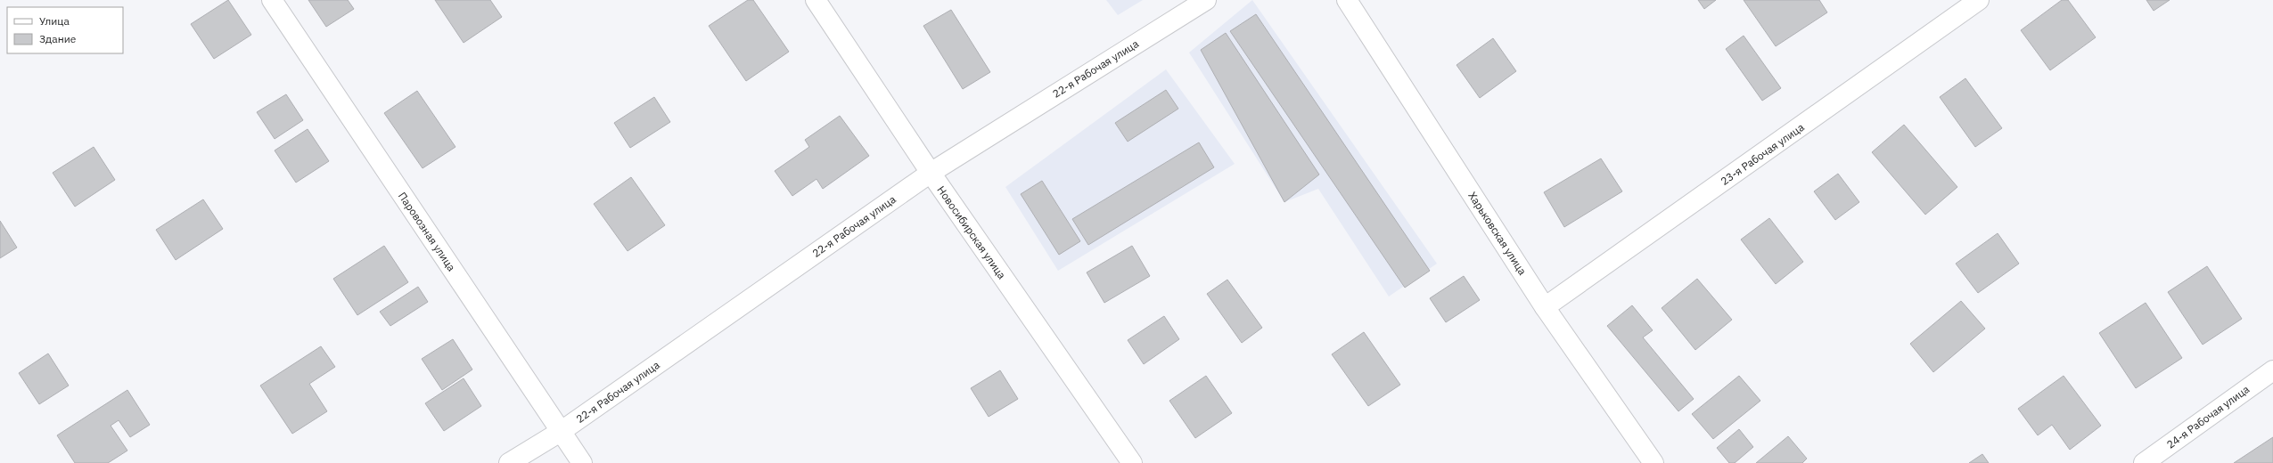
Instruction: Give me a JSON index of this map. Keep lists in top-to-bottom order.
{
  "streets": {
    "street": [
      "22-я Рабочая улица",
      "23-я Рабочая улица",
      "Паровозная улица",
      "Новосибирская улица",
      "Харьковская улица",
      "24-я Рабочая улица"
    ]
  },
  "crossings": [
    ["22-я Рабочая улица", "Паровозная улица"],
    ["22-я Рабочая улица", "Новосибирская улица"],
    ["23-я Рабочая улица", "Харьковская улица"]
  ],
  "legend": ["Улица", "Здание"]
}
